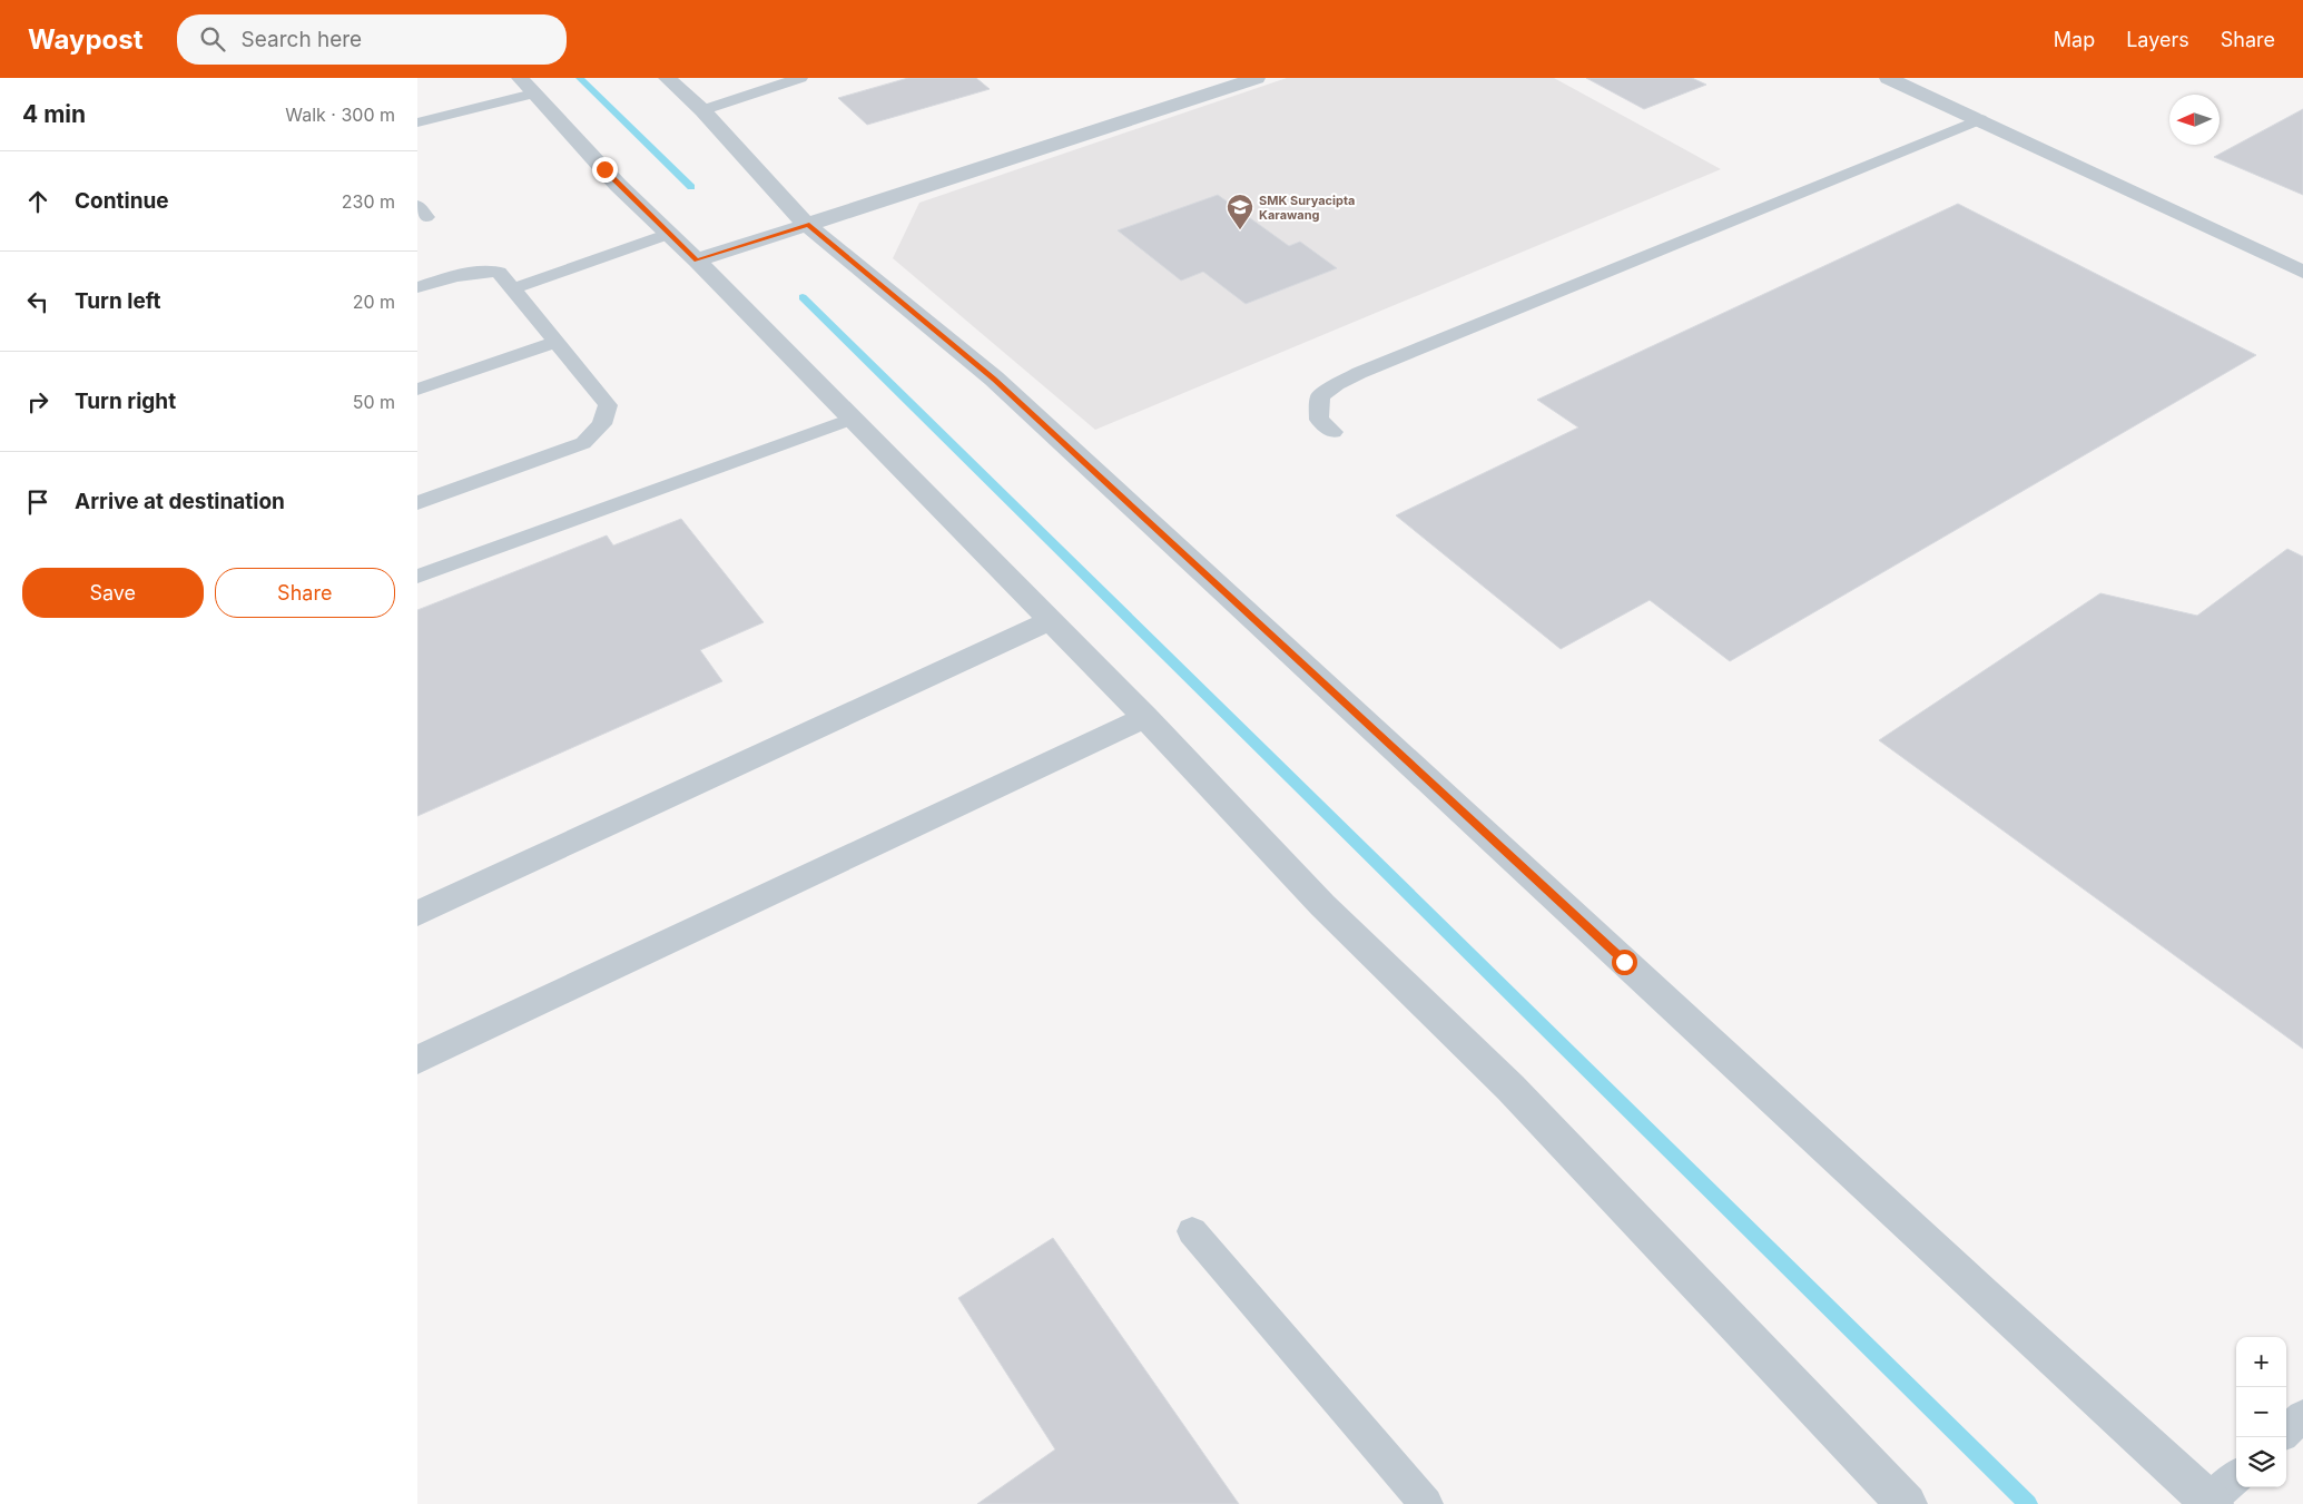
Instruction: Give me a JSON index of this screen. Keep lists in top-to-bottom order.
{
  "places": {
    "school or university": ["SMK Suryacipta Karawang"]
  },
  "north": "left",
  "page": {
    "header": "Waypost",
    "search": "Search here",
    "nav": ["Map", "Layers", "Share"],
    "heading": ["4 min", "Walk · 300 m"],
    "list": [
      ["Continue", "230 m"],
      ["Turn left", "20 m"],
      ["Turn right", "50 m"],
      "Arrive at destination"
    ],
    "buttons": ["Save", "Share"],
    "map_buttons": ["+", "−"]
  }
}
